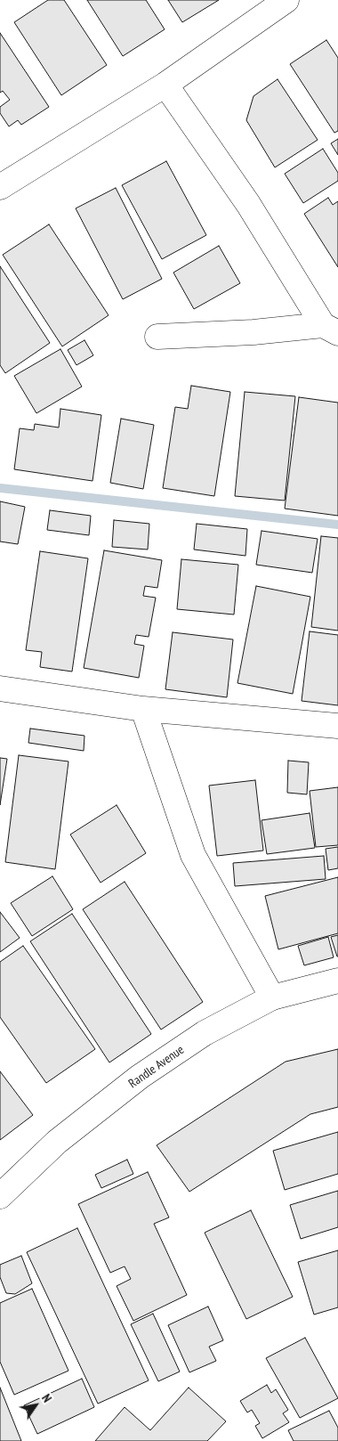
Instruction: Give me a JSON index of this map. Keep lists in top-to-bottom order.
{
  "streets": {
    "street": ["Randle Avenue"]
  },
  "north": "top right"
}
